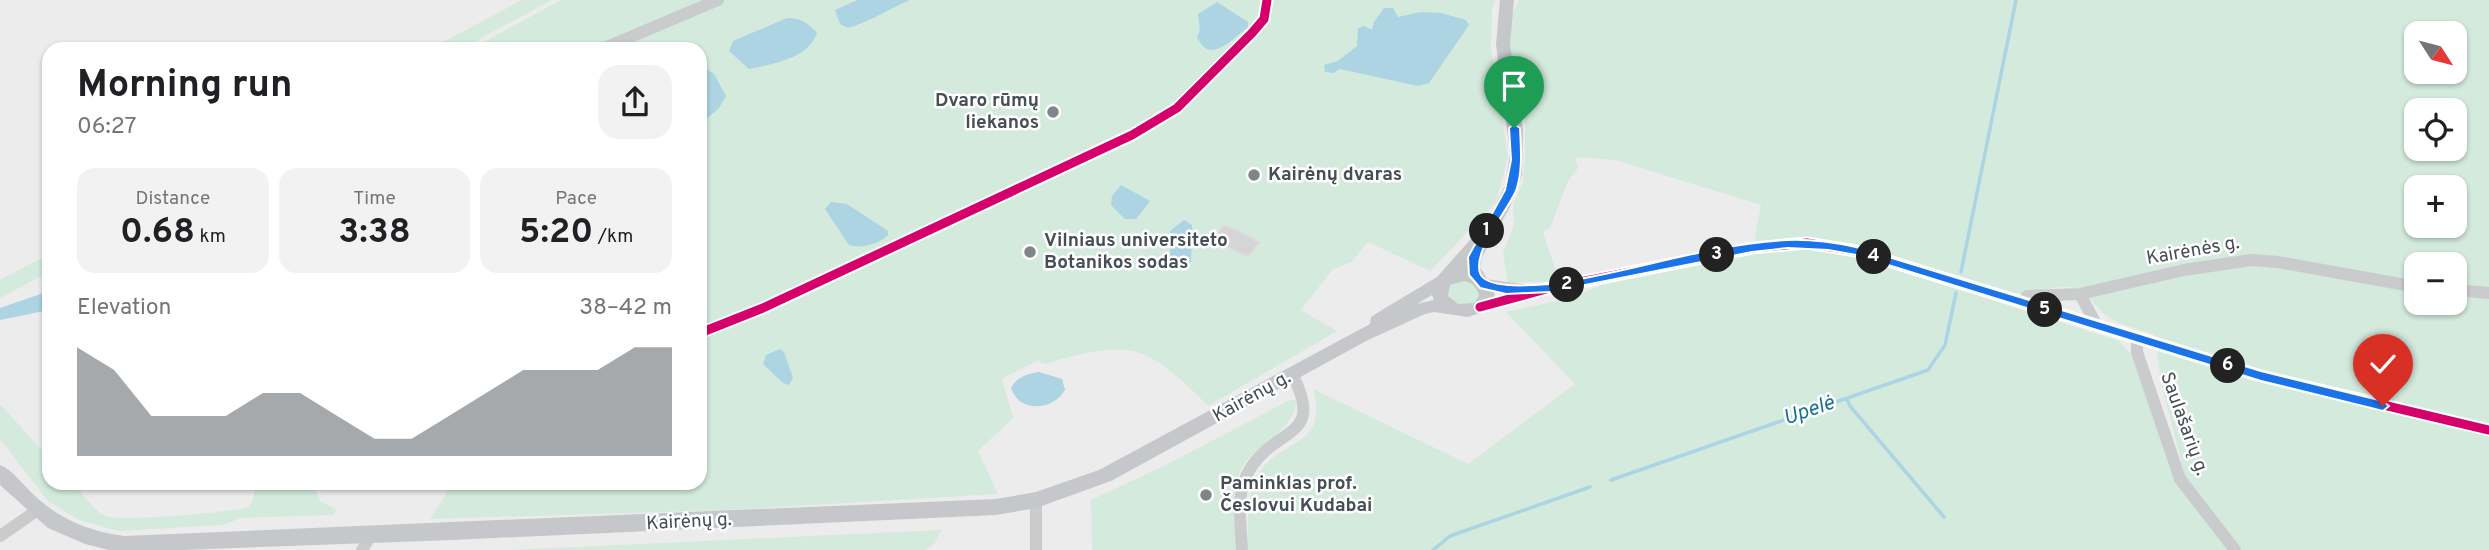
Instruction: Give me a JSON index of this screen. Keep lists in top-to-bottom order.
{
  "streets": {
    "main road": ["Kairėnų g."],
    "street": ["Kairėnės g.", "Saulašarių g."]
  },
  "water": ["Upelė"],
  "places": [
    "Dvaro rūmų liekanos",
    "Kairėnų dvaras",
    "Vilniaus universiteto Botanikos sodas",
    "Paminklas prof. Česlovui Kudabai"
  ],
  "north": "bottom right",
  "page": {
    "map_buttons": ["+", "−"],
    "heading": ["Morning run", "06:27"],
    "stats": [
      ["Distance", "0.68 km"],
      ["Time", "3:38"],
      ["Pace", "5:20 /km"]
    ],
    "pins": [
      "1",
      "3",
      "4",
      "2",
      "5",
      "6"
    ],
    "chart": ["Elevation", "38–42 m"]
  }
}
